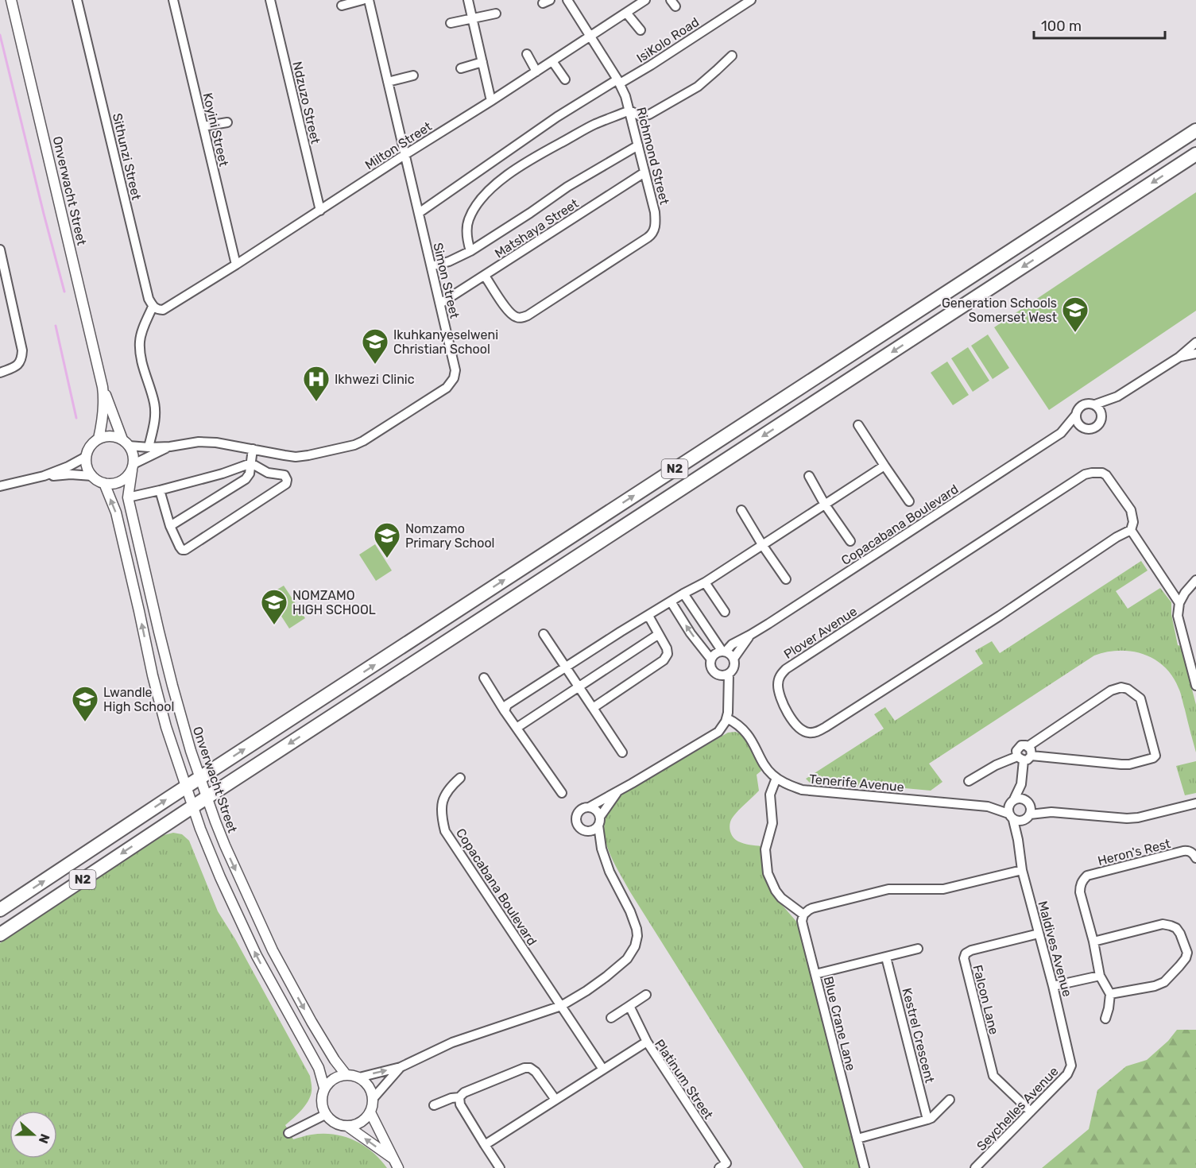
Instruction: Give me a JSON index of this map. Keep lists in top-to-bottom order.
{
  "streets": {
    "highway": ["N2"],
    "street": [
      "IsiKolo Road",
      "Ndzuzo Street",
      "Koyini Street",
      "Milton Street",
      "Richmond Street",
      "Sithunzi Street",
      "Onverwacht Street",
      "Matshaya Street",
      "Simon Street",
      "Copacabana Boulevard",
      "Plover Avenue",
      "Tenerife Avenue",
      "Heron's Rest",
      "Maldives Avenue",
      "Falcon Lane",
      "Blue Crane Lane",
      "Kestrel Crescent",
      "Platinum Street",
      "Seychelles Avenue"
    ]
  },
  "crossings": [
    ["IsiKolo Road", "Richmond Street"],
    ["IsiKolo Road", "Simon Street"],
    ["Ndzuzo Street", "Milton Street"],
    ["Koyini Street", "Milton Street"],
    ["Milton Street", "Richmond Street"],
    ["Milton Street", "Sithunzi Street"],
    ["Milton Street", "Simon Street"],
    ["Richmond Street", "Matshaya Street"],
    ["Onverwacht Street", "Simon Street"],
    ["Onverwacht Street", "N2"],
    ["Matshaya Street", "Simon Street"],
    ["Tenerife Avenue", "Maldives Avenue"],
    ["Maldives Avenue", "Falcon Lane"],
    ["Maldives Avenue", "Seychelles Avenue"],
    ["Falcon Lane", "Seychelles Avenue"]
  ],
  "places": {
    "school or university": [
      "Generation Schools Somerset West",
      "Ikuhkanyeselweni Christian School",
      "Nomzamo Primary School",
      "NOMZAMO HIGH SCHOOL",
      "Lwandle High School"
    ],
    "hospital": ["Ikhwezi Clinic"]
  },
  "scale_bar": "100 m",
  "north": "right"
}
